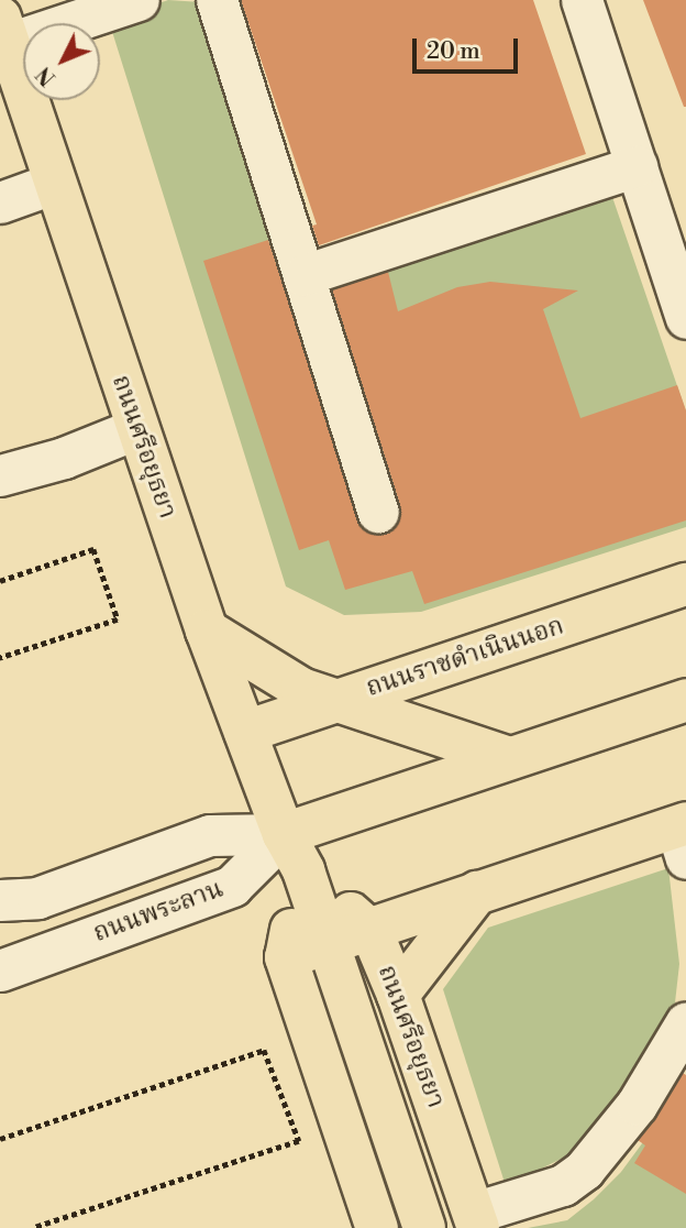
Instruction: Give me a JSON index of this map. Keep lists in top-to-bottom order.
{
  "streets": {
    "main road": ["ถนนศรีอยุธยา", "ถนนราชดำเนินนอก"],
    "street": ["ถนนพระลาน"]
  },
  "crossings": [
    ["ถนนศรีอยุธยา", "ถนนราชดำเนินนอก"],
    ["ถนนศรีอยุธยา", "ถนนพระลาน"]
  ],
  "scale_bar": "20 m",
  "north": "bottom left"
}
